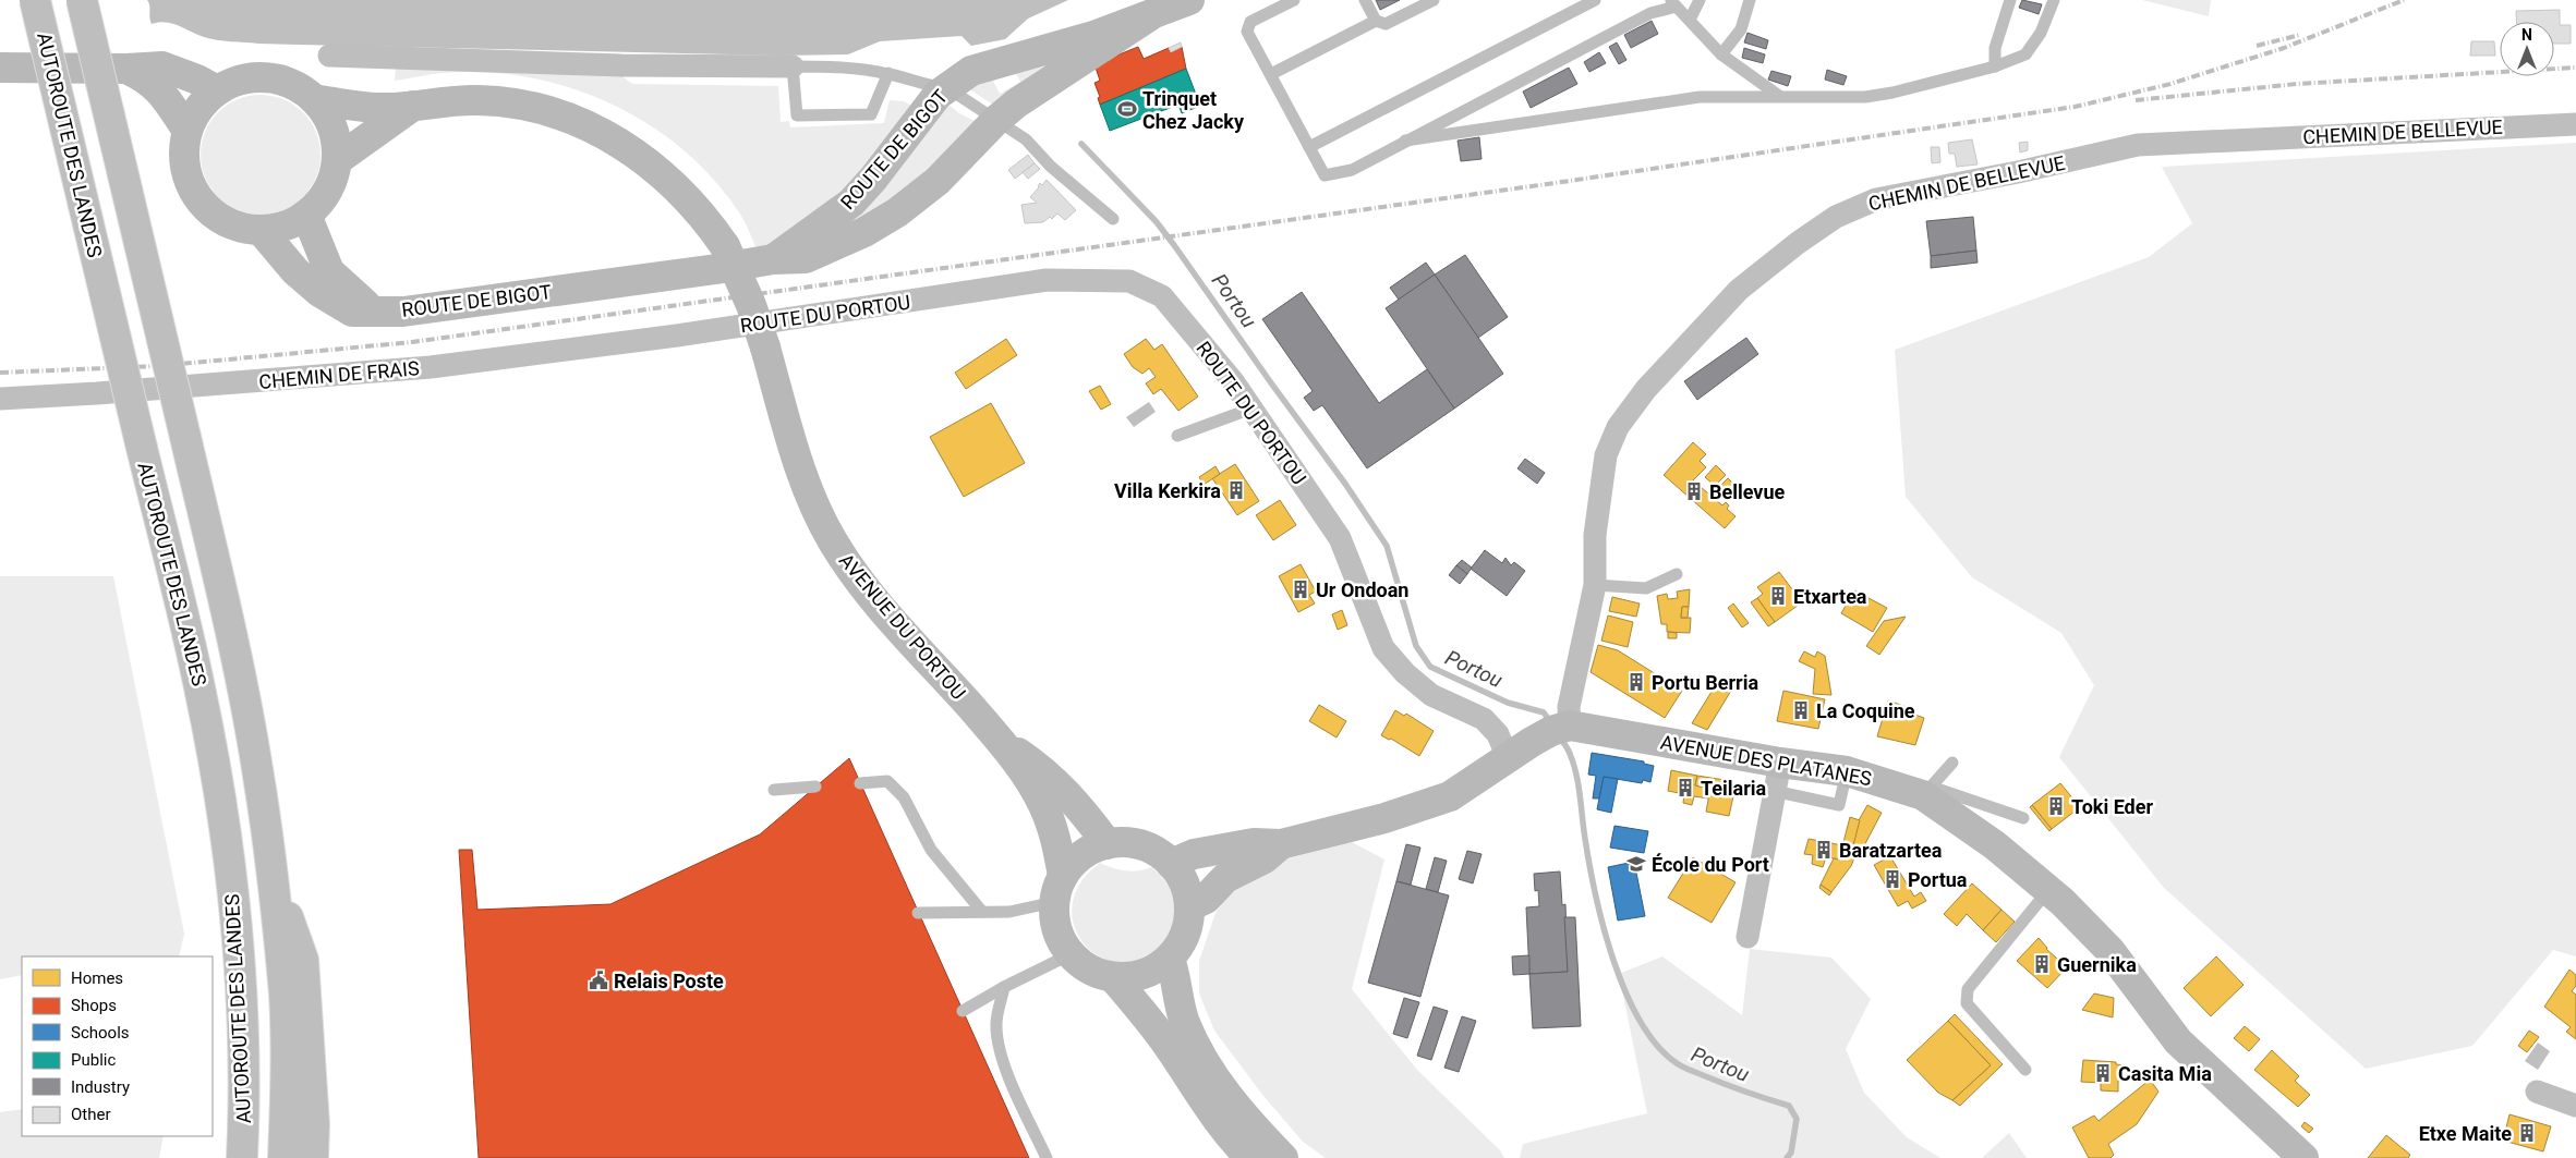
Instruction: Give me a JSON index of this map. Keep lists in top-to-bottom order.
{
  "streets": {
    "highway": ["AUTOROUTE DES LANDES"],
    "main road": ["ROUTE DE BIGOT", "AVENUE DU PORTOU", "AVENUE DES PLATANES"],
    "street": ["CHEMIN DE BELLEVUE", "ROUTE DU PORTOU", "CHEMIN DE FRAIS"]
  },
  "crossings": [
    ["CHEMIN DE BELLEVUE", "AVENUE DES PLATANES"],
    ["ROUTE DE BIGOT", "AVENUE DU PORTOU"],
    ["ROUTE DU PORTOU", "CHEMIN DE FRAIS"]
  ],
  "water": ["Portou"],
  "places": {
    "sports": ["Trinquet Chez Jacky"],
    "building": [
      "Villa Kerkira",
      "Bellevue",
      "Ur Ondoan",
      "Etxartea",
      "Portu Berria",
      "La Coquine",
      "Teilaria",
      "Toki Eder",
      "Baratzartea",
      "Portua",
      "Guernika",
      "Casita Mia",
      "Etxe Maite"
    ],
    "school or university": ["École du Port"],
    "public building": ["Relais Poste"]
  },
  "legend": [
    "Homes",
    "Shops",
    "Schools",
    "Public",
    "Industry",
    "Other"
  ],
  "north": "top"
}
